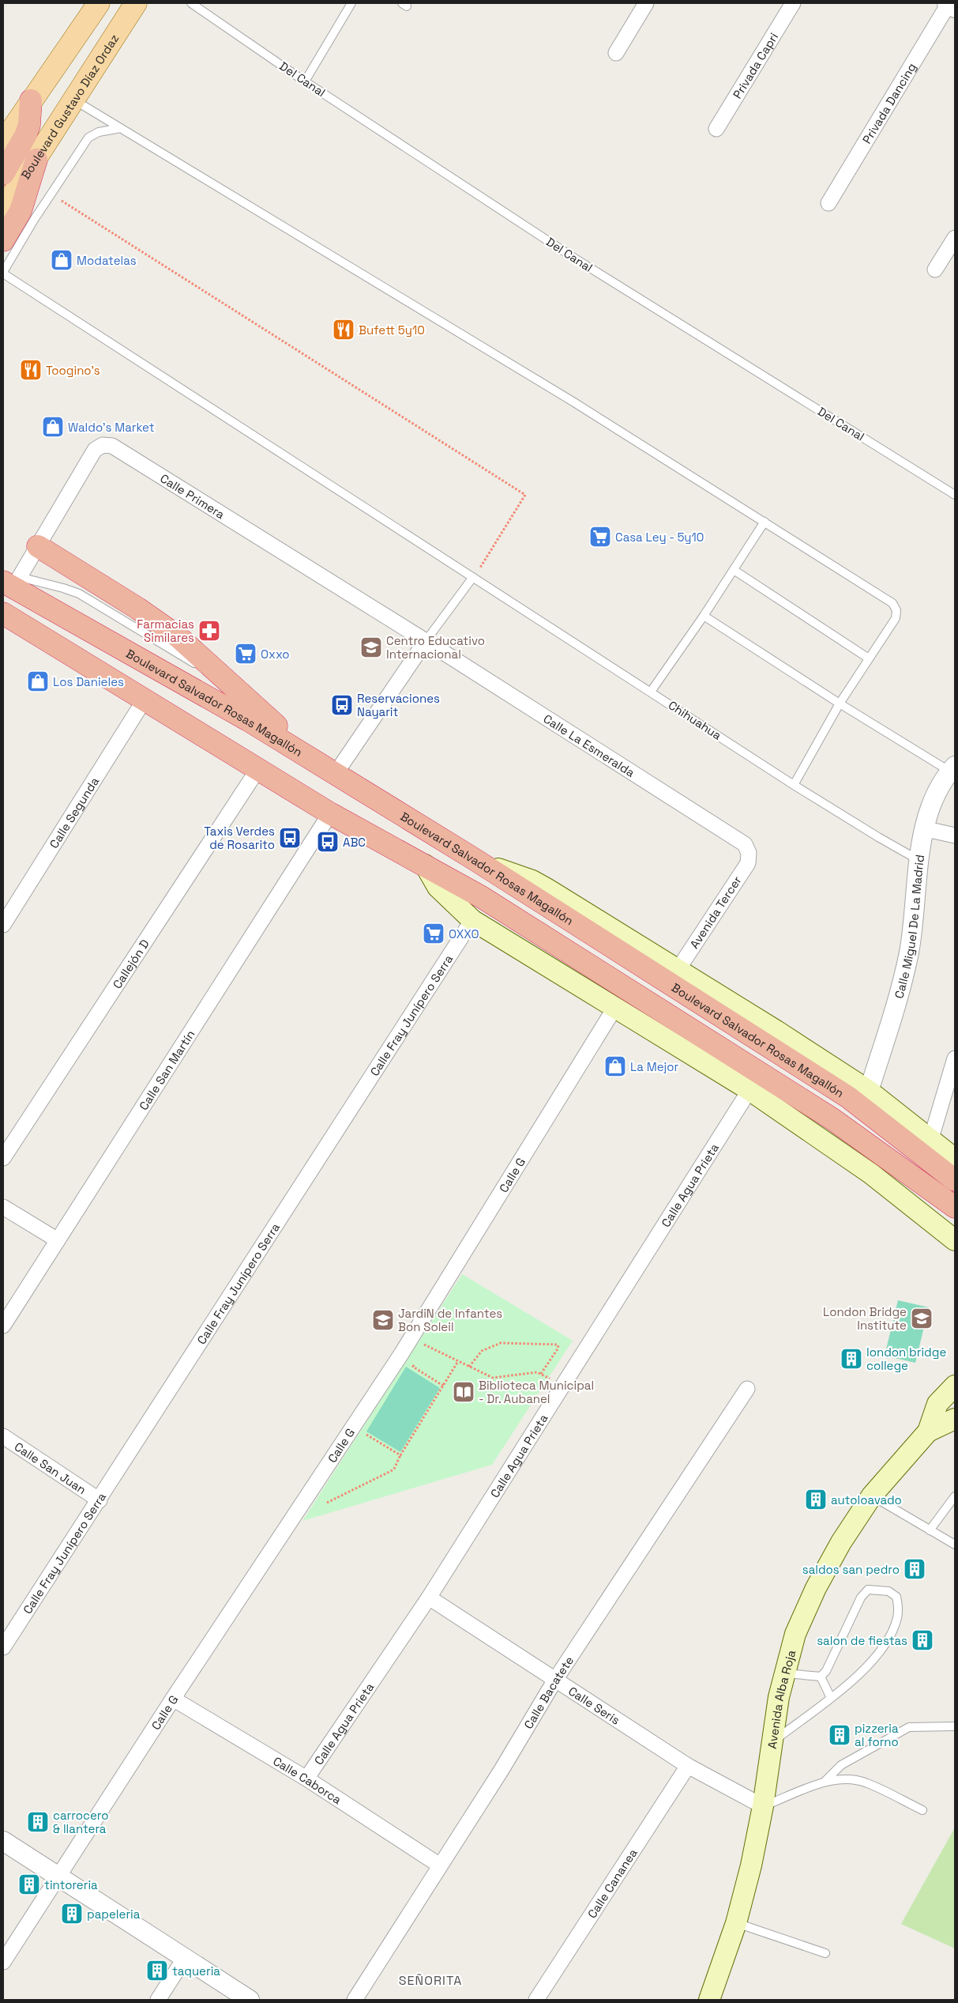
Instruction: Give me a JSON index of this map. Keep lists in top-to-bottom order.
{
  "streets": {
    "highway": ["Boulevard Salvador Rosas Magallón"],
    "main road": ["Boulevard Gustavo Díaz Ordaz", "Avenida Alba Roja"],
    "street": [
      "Privada Capri",
      "Privada Dancing",
      "Calle Primera",
      "Calle La Esmeralda",
      "Calle Segunda",
      "Avenida Tercer",
      "Calle Miguel De La Madrid",
      "Callejón D",
      "Calle Fray Junípero Serra",
      "Calle San Martín",
      "Calle G",
      "Calle Agua Prieta",
      "Calle San Juan",
      "Calle Bacatete",
      "Calle Seris",
      "Calle Caborca",
      "Calle Cananea"
    ],
    "lane": ["Del Canal", "Chihuahua"]
  },
  "crossings": [
    ["Calle Primera", "Boulevard Salvador Rosas Magallón"],
    ["Calle Primera", "Calle La Esmeralda"],
    ["Chihuahua", "Calle Miguel De La Madrid"],
    ["Calle La Esmeralda", "Avenida Tercer"],
    ["Calle Fray Junípero Serra", "Calle San Juan"],
    ["Calle G", "Calle Caborca"],
    ["Calle Agua Prieta", "Calle Seris"],
    ["Calle Agua Prieta", "Calle Caborca"],
    ["Calle Bacatete", "Calle Seris"],
    ["Calle Bacatete", "Calle Caborca"],
    ["Avenida Alba Roja", "Calle Seris"],
    ["Calle Seris", "Calle Cananea"]
  ],
  "districts": ["SEÑORITA"],
  "places": {
    "shop": [
      "Modatelas",
      "Waldo's Market",
      "Los Danieles",
      "La Mejor"
    ],
    "restaurant": ["Bufett 5y10", "Toogino's"],
    "supermarket": ["Casa Ley - 5y10", "Oxxo", "OXXO"],
    "pharmacy": ["Farmacias Similares"],
    "school or university": ["Centro Educativo Internacional", "London Bridge Institute", "JardiN de Infantes Bon Soleil"],
    "bus stop": ["Reservaciones Nayarit", "Taxis Verdes de Rosarito", "ABC"],
    "building": [
      "london bridge college",
      "autoloavado",
      "saldos san pedro",
      "salon de fiestas",
      "pizzeria al forno",
      "carrocero & llantera",
      "tintoreria",
      "papeleria",
      "taqueria"
    ],
    "library": ["Biblioteca Municipal - Dr. Aubanel"]
  }
}
